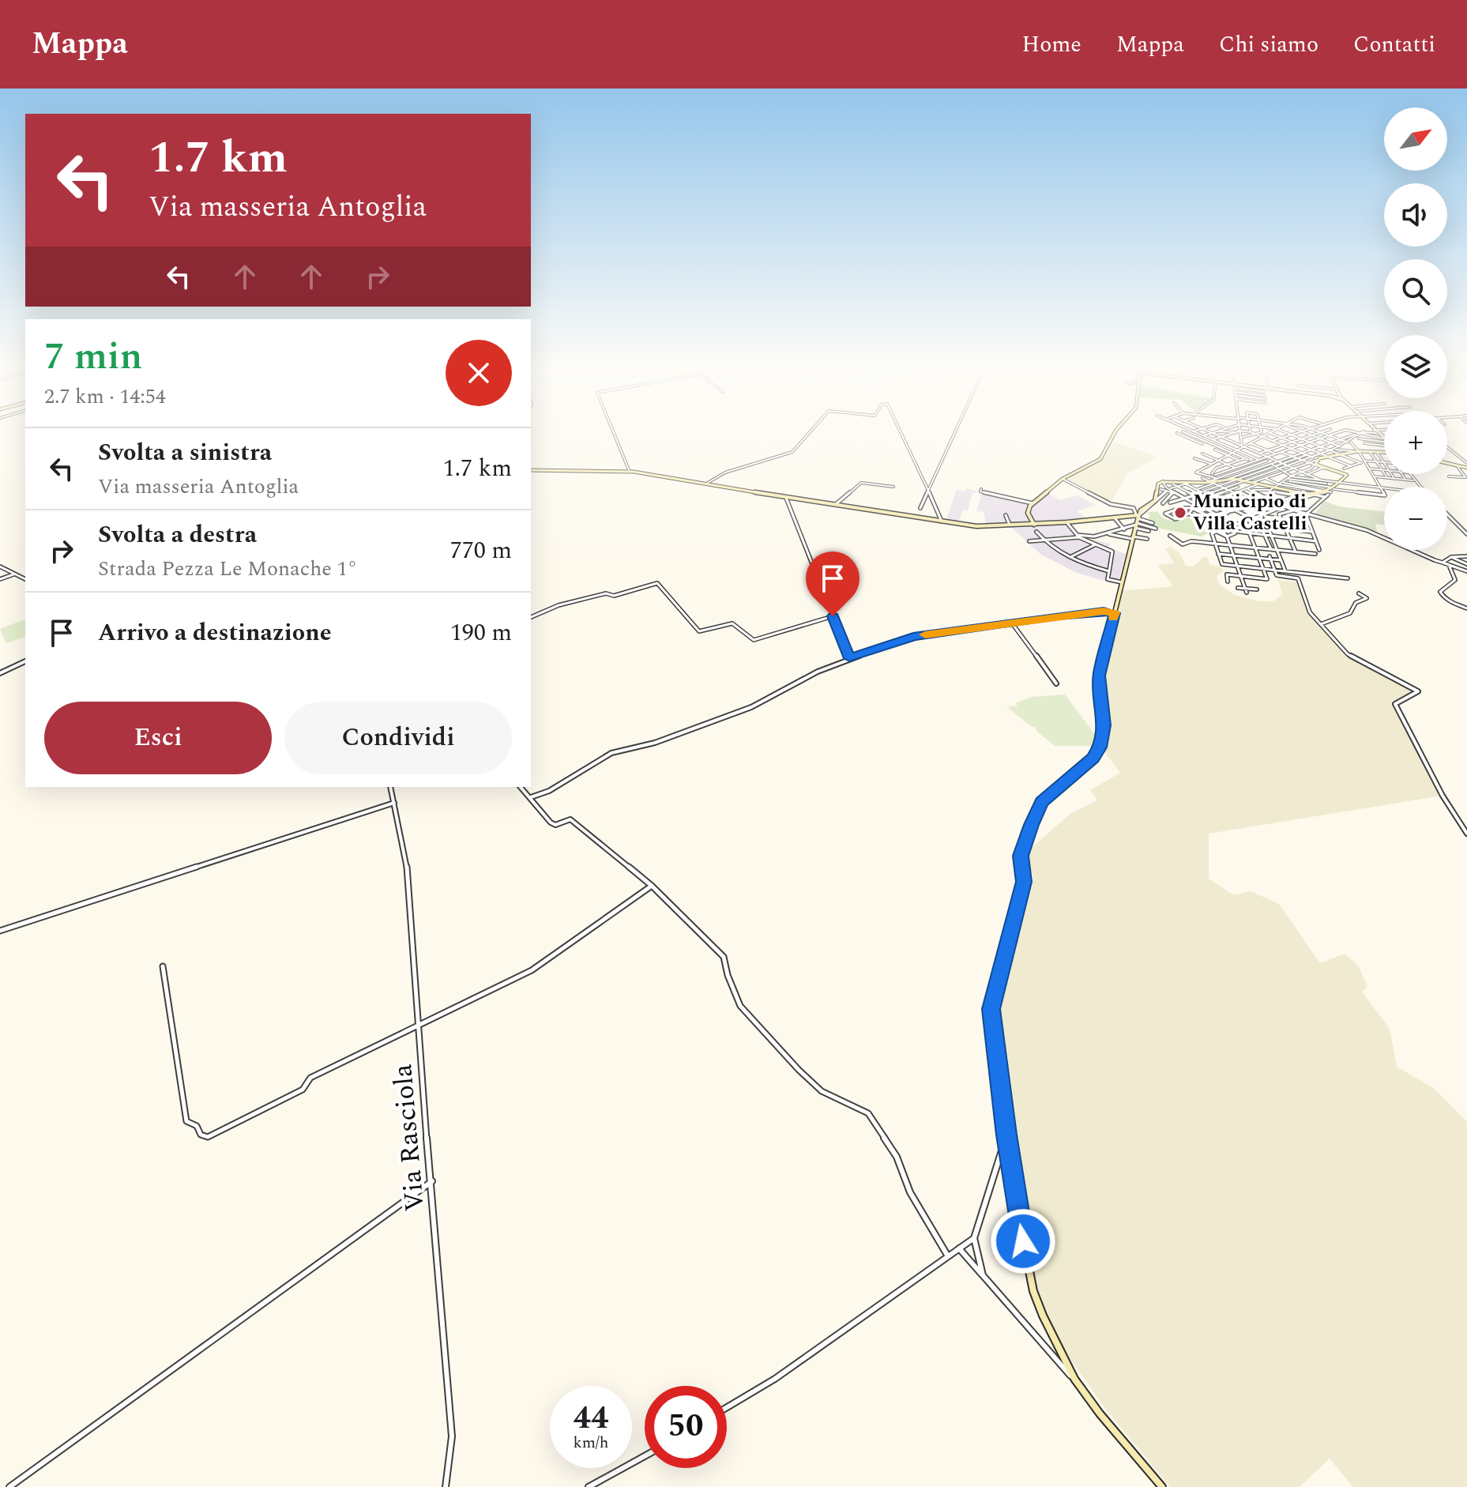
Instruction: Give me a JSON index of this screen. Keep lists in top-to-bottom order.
{
  "streets": {
    "street": ["Via Rasciola"]
  },
  "places": ["Municipio di Villa Castelli"],
  "north": "top right",
  "page": {
    "header": "Mappa",
    "nav": [
      "Home",
      "Mappa",
      "Chi siamo",
      "Contatti"
    ],
    "map_buttons": ["+", "−"],
    "turn": ["1.7 km", "Via masseria Antoglia"],
    "heading": ["7 min", "2.7 km · 14:54"],
    "list": [
      {
        "name": "Svolta a sinistra",
        "note": "Via masseria Antoglia",
        "value": "1.7 km"
      },
      {
        "name": "Svolta a destra",
        "note": "Strada Pezza Le Monache 1°",
        "value": "770 m"
      },
      {
        "name": "Arrivo a destinazione",
        "value": "190 m"
      }
    ],
    "buttons": ["Esci", "Condividi"],
    "speed": "44 km/h",
    "limit": "50"
  }
}
